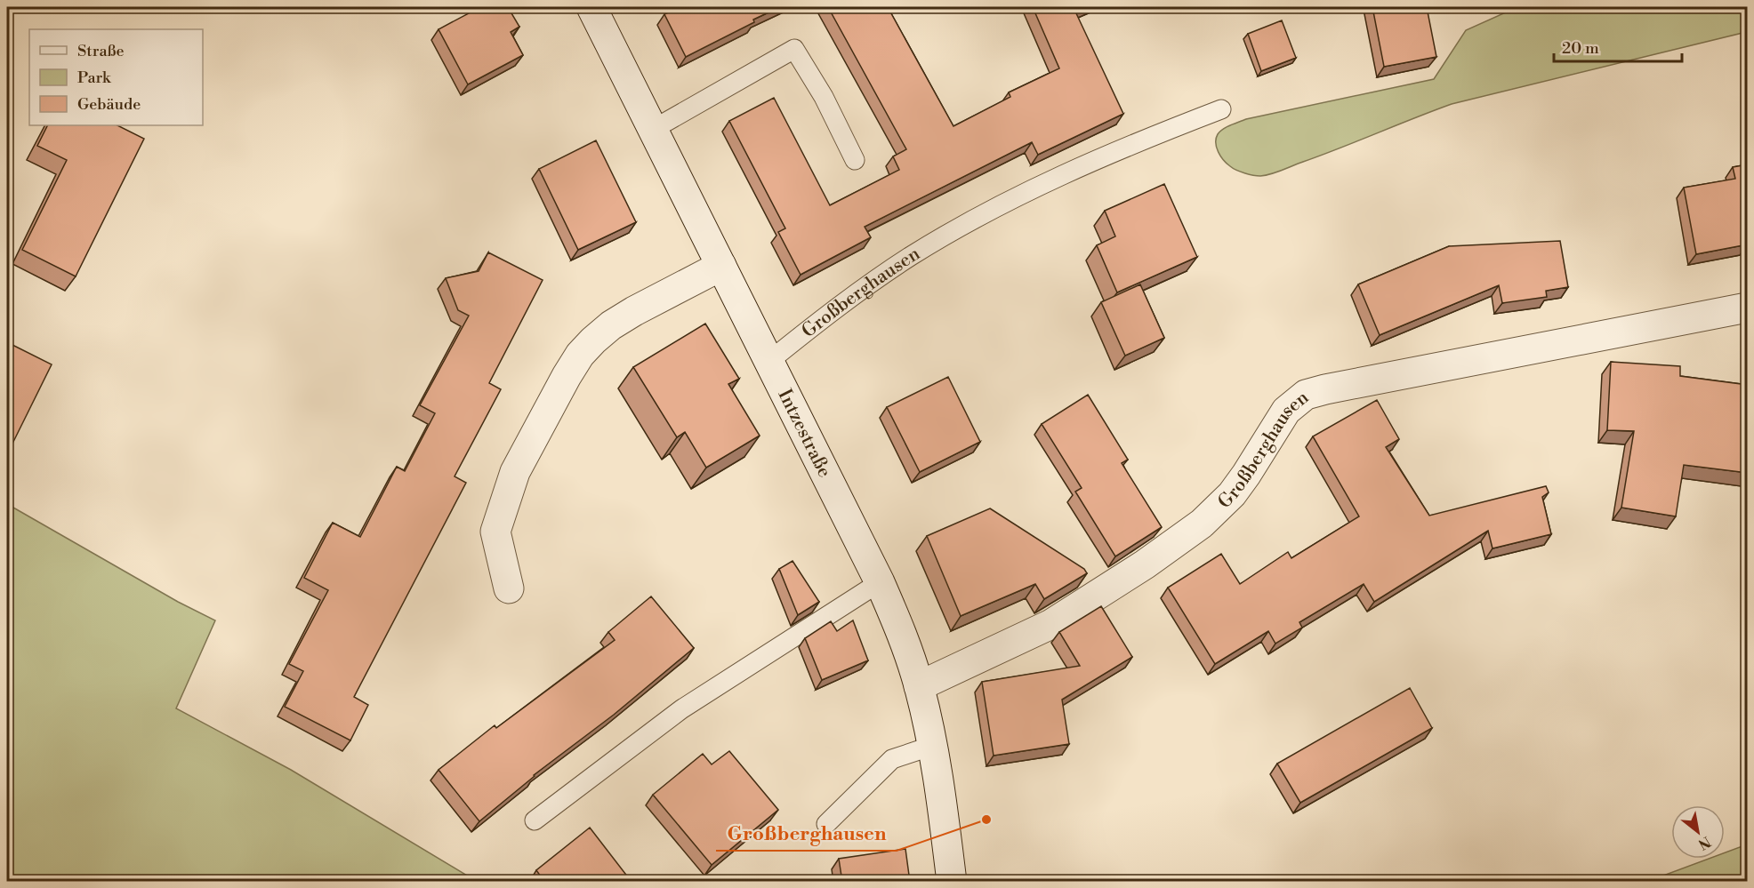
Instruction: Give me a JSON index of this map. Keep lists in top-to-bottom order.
{
  "streets": {
    "street": ["Großberghausen", "Intzestraße"]
  },
  "crossings": [
    ["Großberghausen", "Intzestraße"]
  ],
  "places": ["Großberghausen"],
  "legend": ["Straße", "Park", "Gebäude"],
  "scale_bar": "20 m",
  "north": "bottom right"
}
